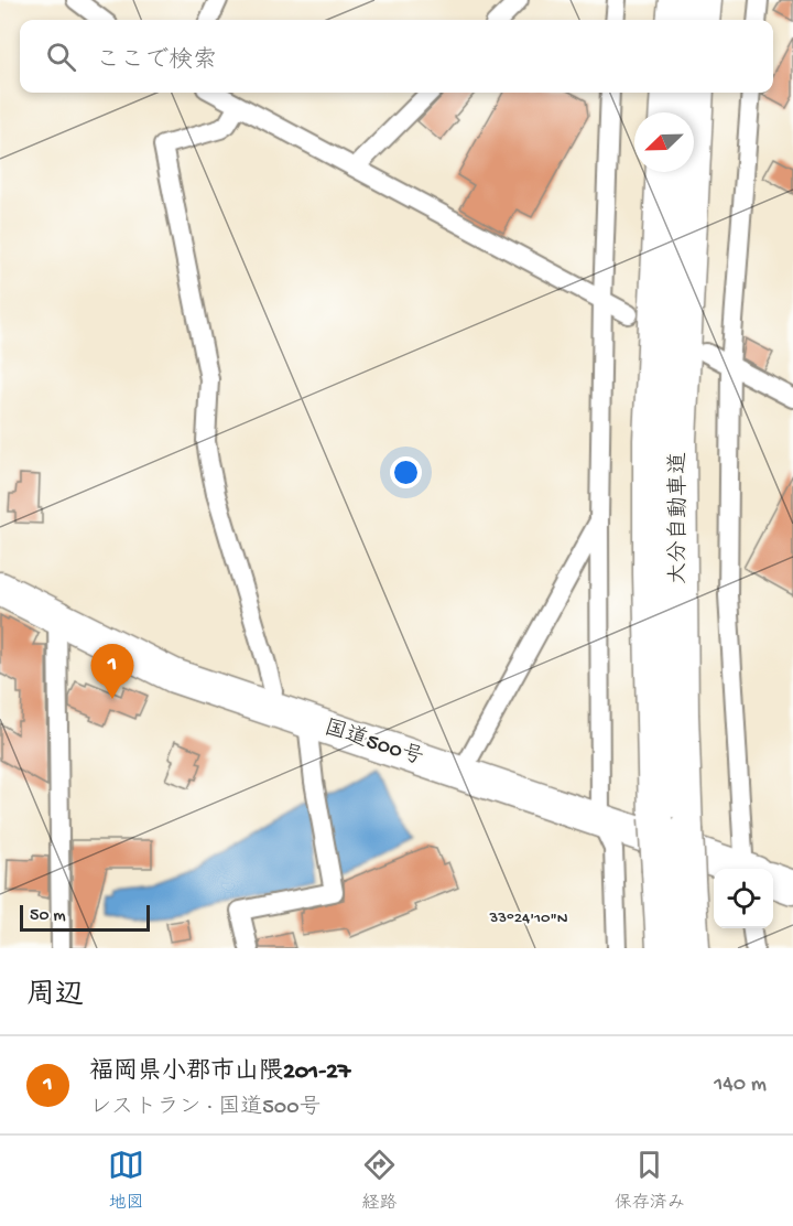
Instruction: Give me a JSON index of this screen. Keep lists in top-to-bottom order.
{
  "streets": {
    "highway": ["大分自動車道", "国道500号"]
  },
  "scale_bar": "50 m",
  "north": "bottom left",
  "page": {
    "search": "ここで検索",
    "pins": "1",
    "scale": "50 m",
    "heading": "周辺",
    "list": [
      {
        "mark": "1",
        "name": "福岡県小郡市山隈201-27",
        "note": "レストラン · 国道500号",
        "value": "140 m"
      }
    ],
    "nav": ["地図", "経路", "保存済み"]
  },
  "coordinates": ["33°24'10\"N"]
}
